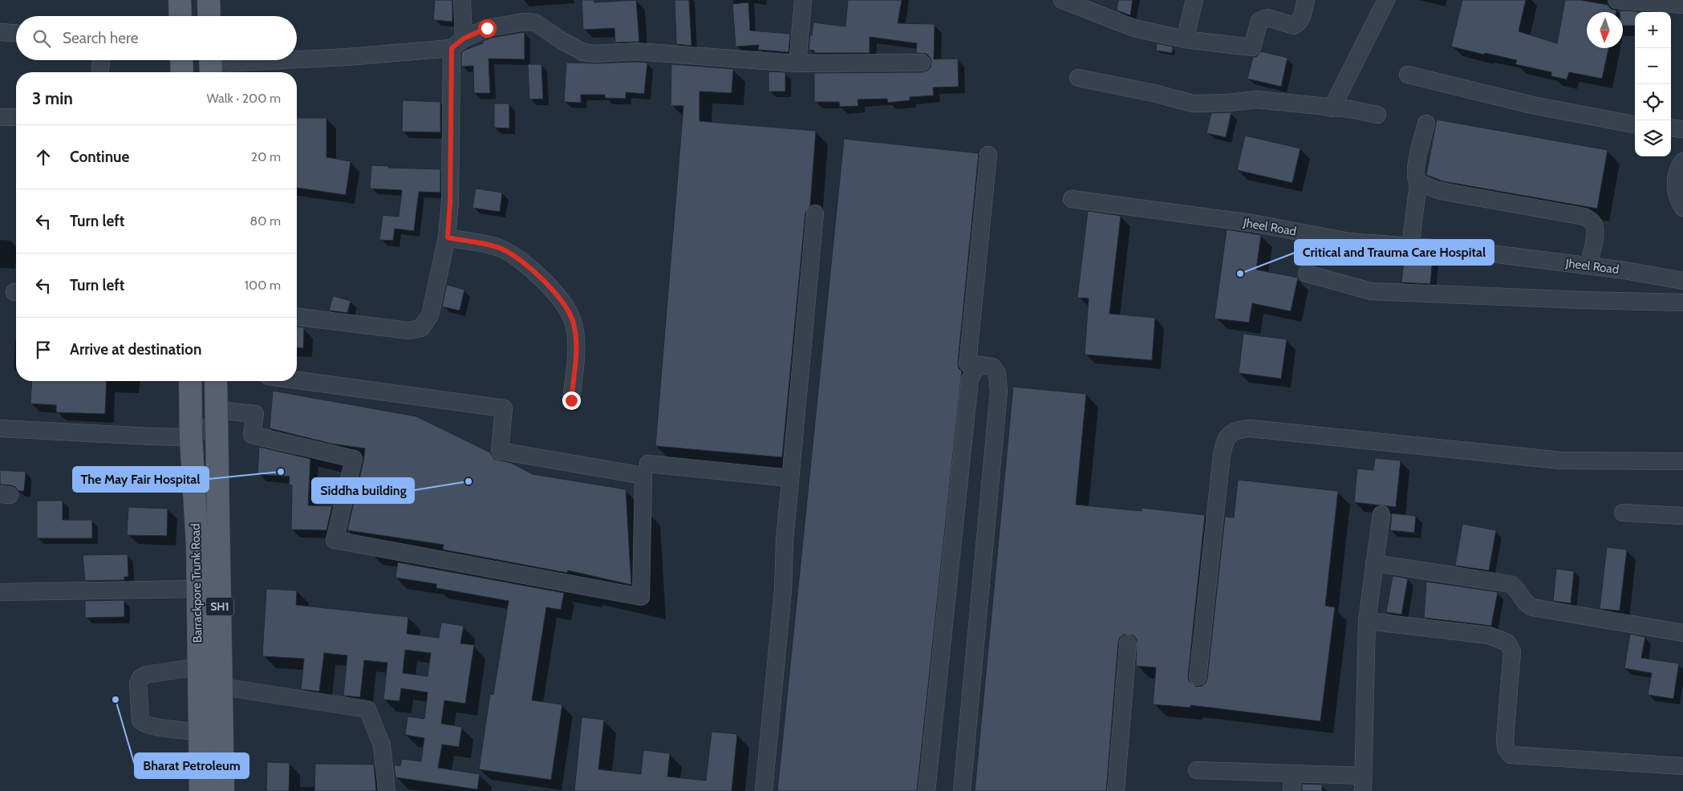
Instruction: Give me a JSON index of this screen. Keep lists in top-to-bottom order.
{
  "streets": {
    "main road": ["Barrackpore Trunk Road", "SH1"],
    "street": ["Jheel Road"]
  },
  "places": [
    "Critical and Trauma Care Hospital",
    "The May Fair Hospital",
    "Siddha building",
    "Bharat Petroleum"
  ],
  "north": "bottom",
  "page": {
    "map_buttons": ["+", "−"],
    "search": "Search here",
    "heading": ["3 min", "Walk · 200 m"],
    "list": [
      ["Continue", "20 m"],
      ["Turn left", "80 m"],
      ["Turn left", "100 m"],
      "Arrive at destination"
    ]
  }
}
